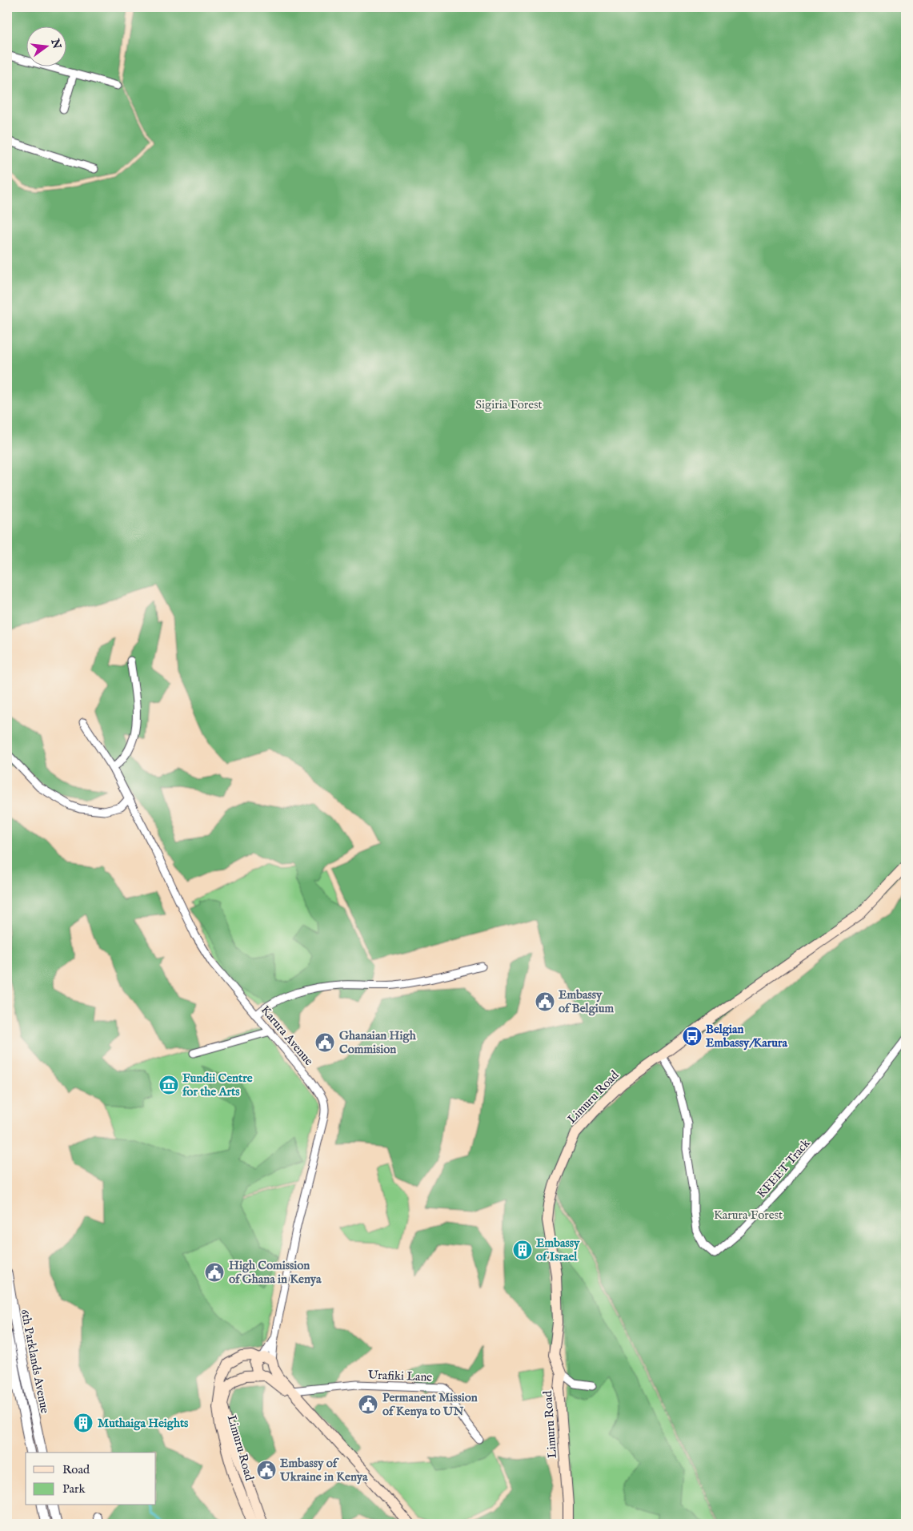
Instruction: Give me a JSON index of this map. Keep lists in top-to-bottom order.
{
  "streets": {
    "main road": ["Limuru Road"],
    "street": [
      "Karura Avenue",
      "KFEET Track",
      "6th Parklands Avenue",
      "Urafiki Lane"
    ]
  },
  "crossings": [
    ["Karura Avenue", "Limuru Road"],
    ["Limuru Road", "KFEET Track"]
  ],
  "parks": ["Sigiria Forest", "Karura Forest"],
  "places": {
    "public building": [
      "Embassy of Belgium",
      "Ghanaian High Commision",
      "High Comission of Ghana in Kenya",
      "Permanent Mission of Kenya to UN",
      "Embassy of Ukraine in Kenya"
    ],
    "bus stop": ["Belgian Embassy/Karura"],
    "museum": ["Fundii Centre for the Arts"],
    "building": ["Embassy of Israel", "Muthaiga Heights"]
  },
  "legend": ["Road", "Park"],
  "north": "right"
}
